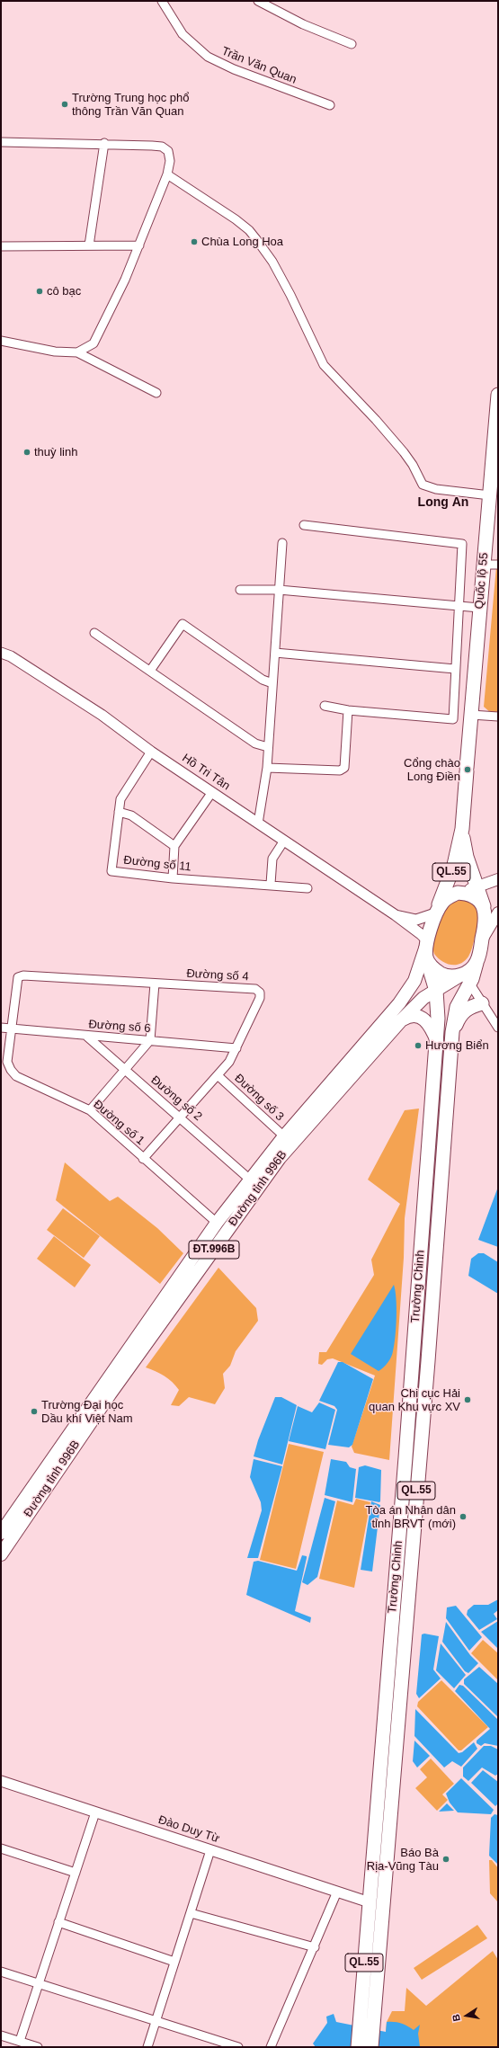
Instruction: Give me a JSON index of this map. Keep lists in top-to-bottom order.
{
  "streets": {
    "highway": ["Quốc lộ 55", "QL.55", "Trường Chinh"],
    "main road": ["Đường tỉnh 996B", "ĐT.996B"],
    "street": [
      "Trần Văn Quan",
      "Hồ Tri Tân",
      "Đường số 11",
      "Đường số 4",
      "Đường số 6",
      "Đường số 3",
      "Đường số 2",
      "Đường số 1",
      "Đào Duy Từ"
    ]
  },
  "crossings": [
    ["Quốc lộ 55", "Hồ Tri Tân"],
    ["Quốc lộ 55", "Đường tỉnh 996B"],
    ["Quốc lộ 55", "Trường Chinh"],
    ["Hồ Tri Tân", "Đường số 11"],
    ["Hồ Tri Tân", "Đường tỉnh 996B"],
    ["Đường số 4", "Đường số 6"],
    ["Đường số 4", "Đường số 3"],
    ["Đường số 4", "Đường số 2"],
    ["Đường số 4", "Đường số 1"],
    ["Đường số 6", "Đường số 2"],
    ["Đường số 6", "Đường số 1"],
    ["Đường số 3", "Đường tỉnh 996B"],
    ["Đường số 2", "Đường tỉnh 996B"],
    ["Đường số 1", "Đường tỉnh 996B"],
    ["Đường tỉnh 996B", "Trường Chinh"],
    ["Trường Chinh", "Đào Duy Từ"]
  ],
  "districts": ["Long An"],
  "places": [
    "Trường Trung học phổ thông Trần Văn Quan",
    "Chùa Long Hoa",
    "cô bạc",
    "thuỳ linh",
    "Cổng chào Long Điền",
    "Hương Biển",
    "Chi cục Hải quan Khu vực XV",
    "Trường Đại học Dầu khí Việt Nam",
    "Tòa án Nhân dân tỉnh BRVT (mới)",
    "Báo Bà Rịa-Vũng Tàu"
  ],
  "north": "left"
}
